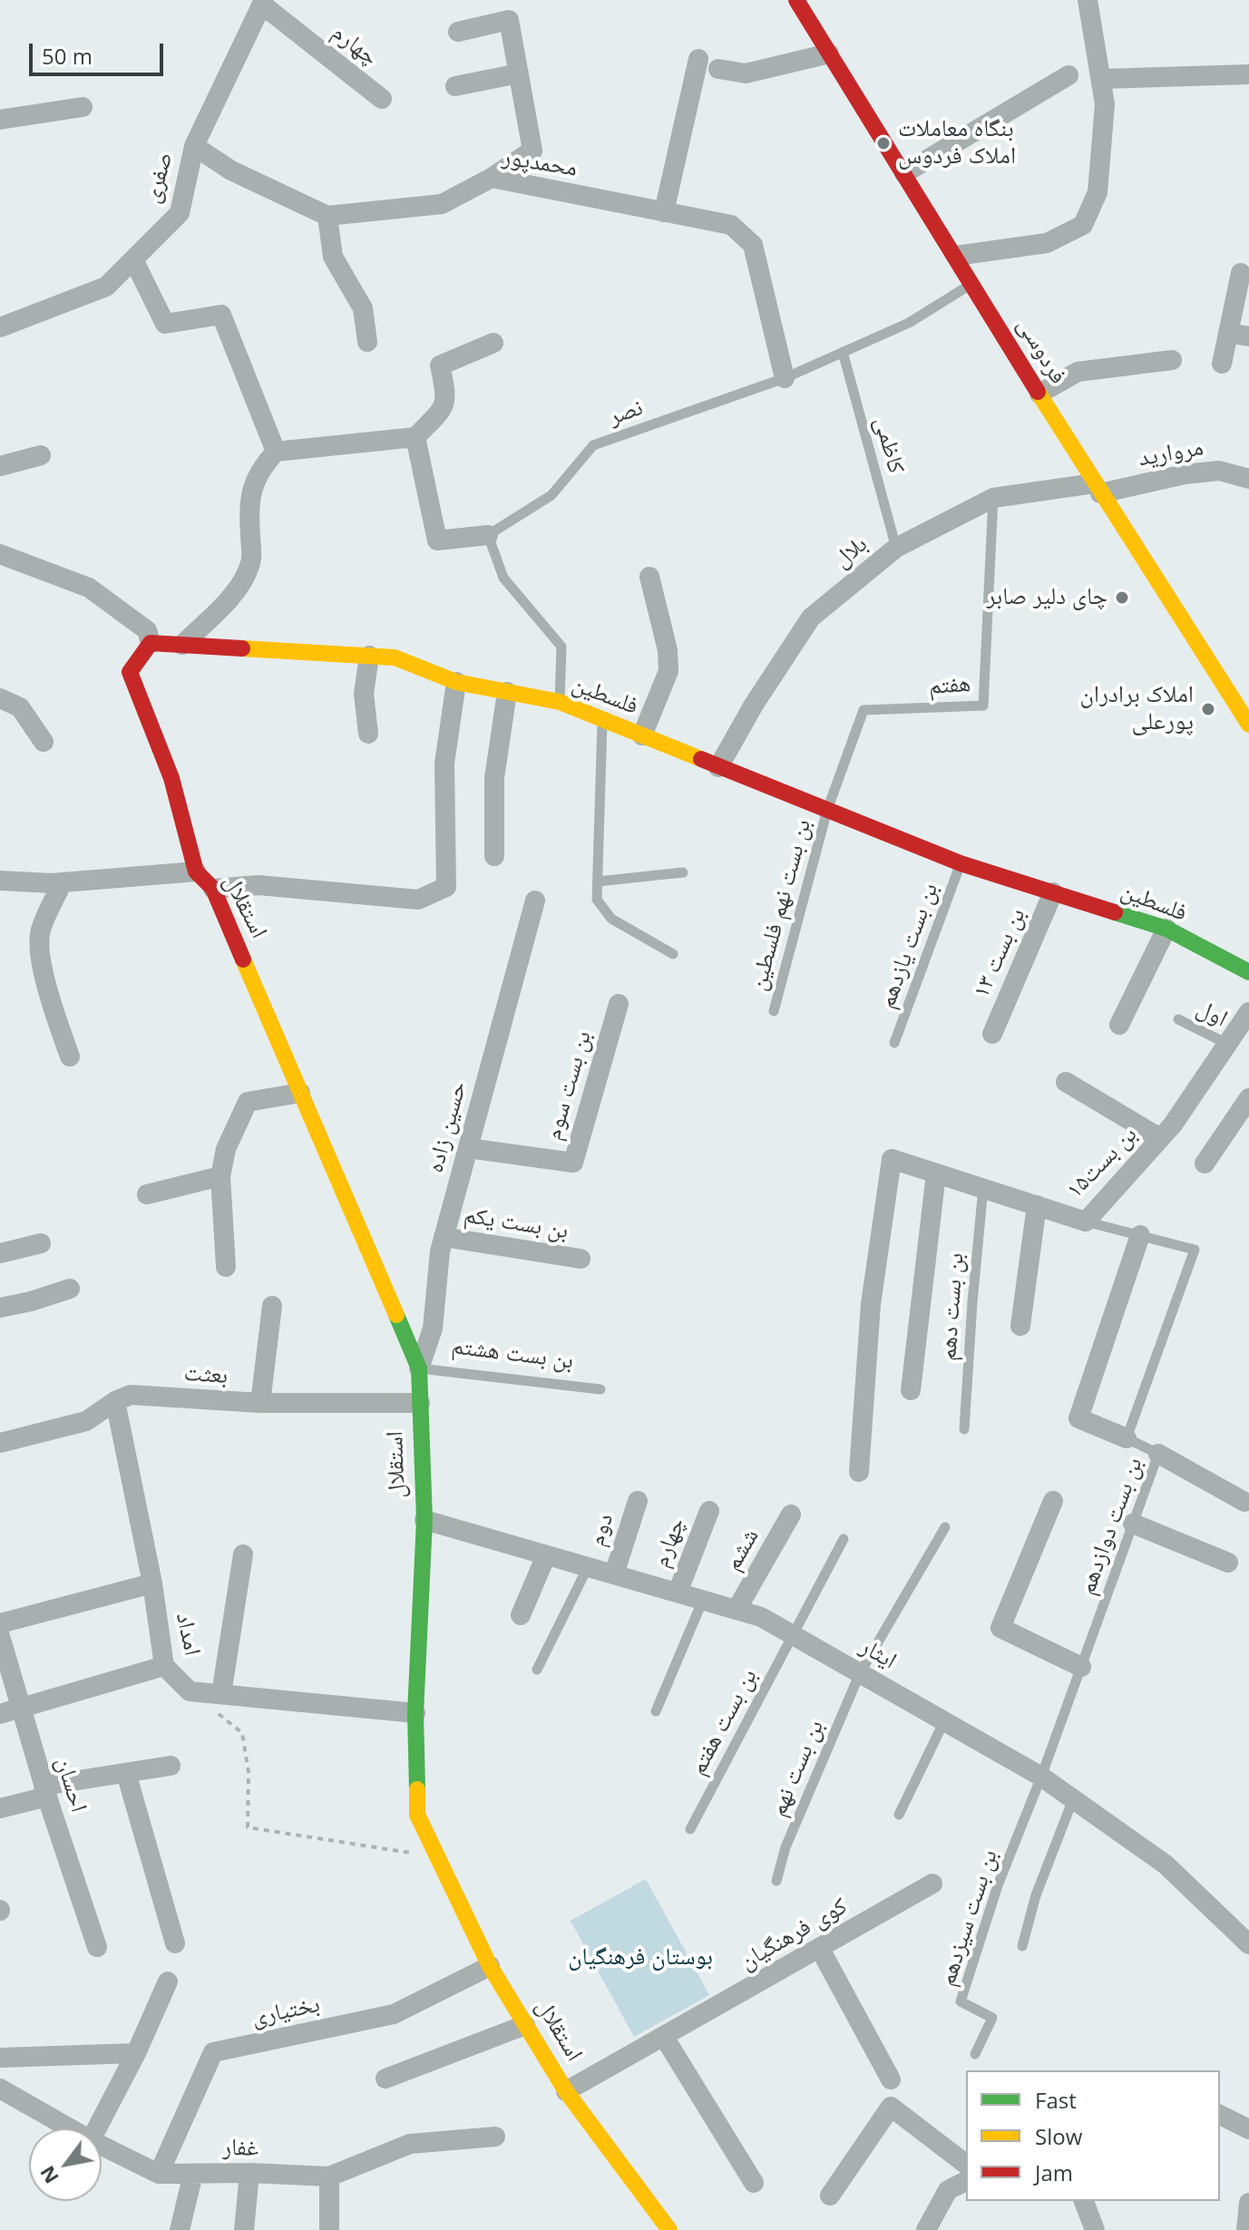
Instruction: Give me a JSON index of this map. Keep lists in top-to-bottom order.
{
  "streets": {
    "street": [
      "چهارم",
      "محمدپور",
      "صفری",
      "فردوسی",
      "مروارید",
      "بلال",
      "فلسطین",
      "استقلال",
      "بن بست ۱۳",
      "بن بست سوم",
      "حسین زاده",
      "بن بست۱۵",
      "بن بست یکم",
      "بعثت",
      "دوم",
      "ششم",
      "امداد",
      "ایثار",
      "احسان",
      "کوی فرهنگیان",
      "بختیاری",
      "غفار"
    ],
    "lane": [
      "نصر",
      "کاظمی",
      "هفتم",
      "بن بست نهم فلسطین",
      "بن بست یازدهم",
      "اول",
      "بن بست دهم",
      "بن بست هشتم",
      "بن بست دوازدهم",
      "بن بست هفتم",
      "بن بست نهم",
      "بن بست سیزدهم"
    ]
  },
  "crossings": [
    ["چهارم", "صفری"],
    ["چهارم", "ایثار"],
    ["محمدپور", "نصر"],
    ["فردوسی", "نصر"],
    ["فردوسی", "مروارید"],
    ["فردوسی", "بلال"],
    ["نصر", "کاظمی"],
    ["کاظمی", "بلال"],
    ["مروارید", "بلال"],
    ["بلال", "هفتم"],
    ["بلال", "فلسطین"],
    ["هفتم", "فلسطین"],
    ["هفتم", "بن بست نهم فلسطین"],
    ["فلسطین", "بن بست نهم فلسطین"],
    ["فلسطین", "بن بست یازدهم"],
    ["فلسطین", "بن بست ۱۳"],
    ["استقلال", "حسین زاده"],
    ["استقلال", "بن بست هشتم"],
    ["استقلال", "بعثت"],
    ["استقلال", "امداد"],
    ["استقلال", "ایثار"],
    ["استقلال", "کوی فرهنگیان"],
    ["استقلال", "بختیاری"],
    ["اول", "بن بست۱۵"],
    ["بن بست سوم", "حسین زاده"],
    ["حسین زاده", "بن بست یکم"],
    ["حسین زاده", "بن بست هشتم"],
    ["بن بست۱۵", "بن بست دهم"],
    ["بن بست۱۵", "بن بست دوازدهم"],
    ["بعثت", "امداد"],
    ["بن بست دوازدهم", "ایثار"],
    ["بن بست دوازدهم", "بن بست سیزدهم"],
    ["دوم", "ایثار"],
    ["ششم", "ایثار"],
    ["ایثار", "بن بست هفتم"],
    ["ایثار", "بن بست نهم"],
    ["ایثار", "بن بست سیزدهم"],
    ["بختیاری", "غفار"]
  ],
  "parks": ["بوستان فرهنگیان"],
  "places": ["بنگاه معاملات املاک فردوس", "چای دلیر صابر", "املاک برادران پورعلی"],
  "legend": ["Fast", "Slow", "Jam"],
  "scale_bar": "50 m",
  "north": "bottom left"
}
